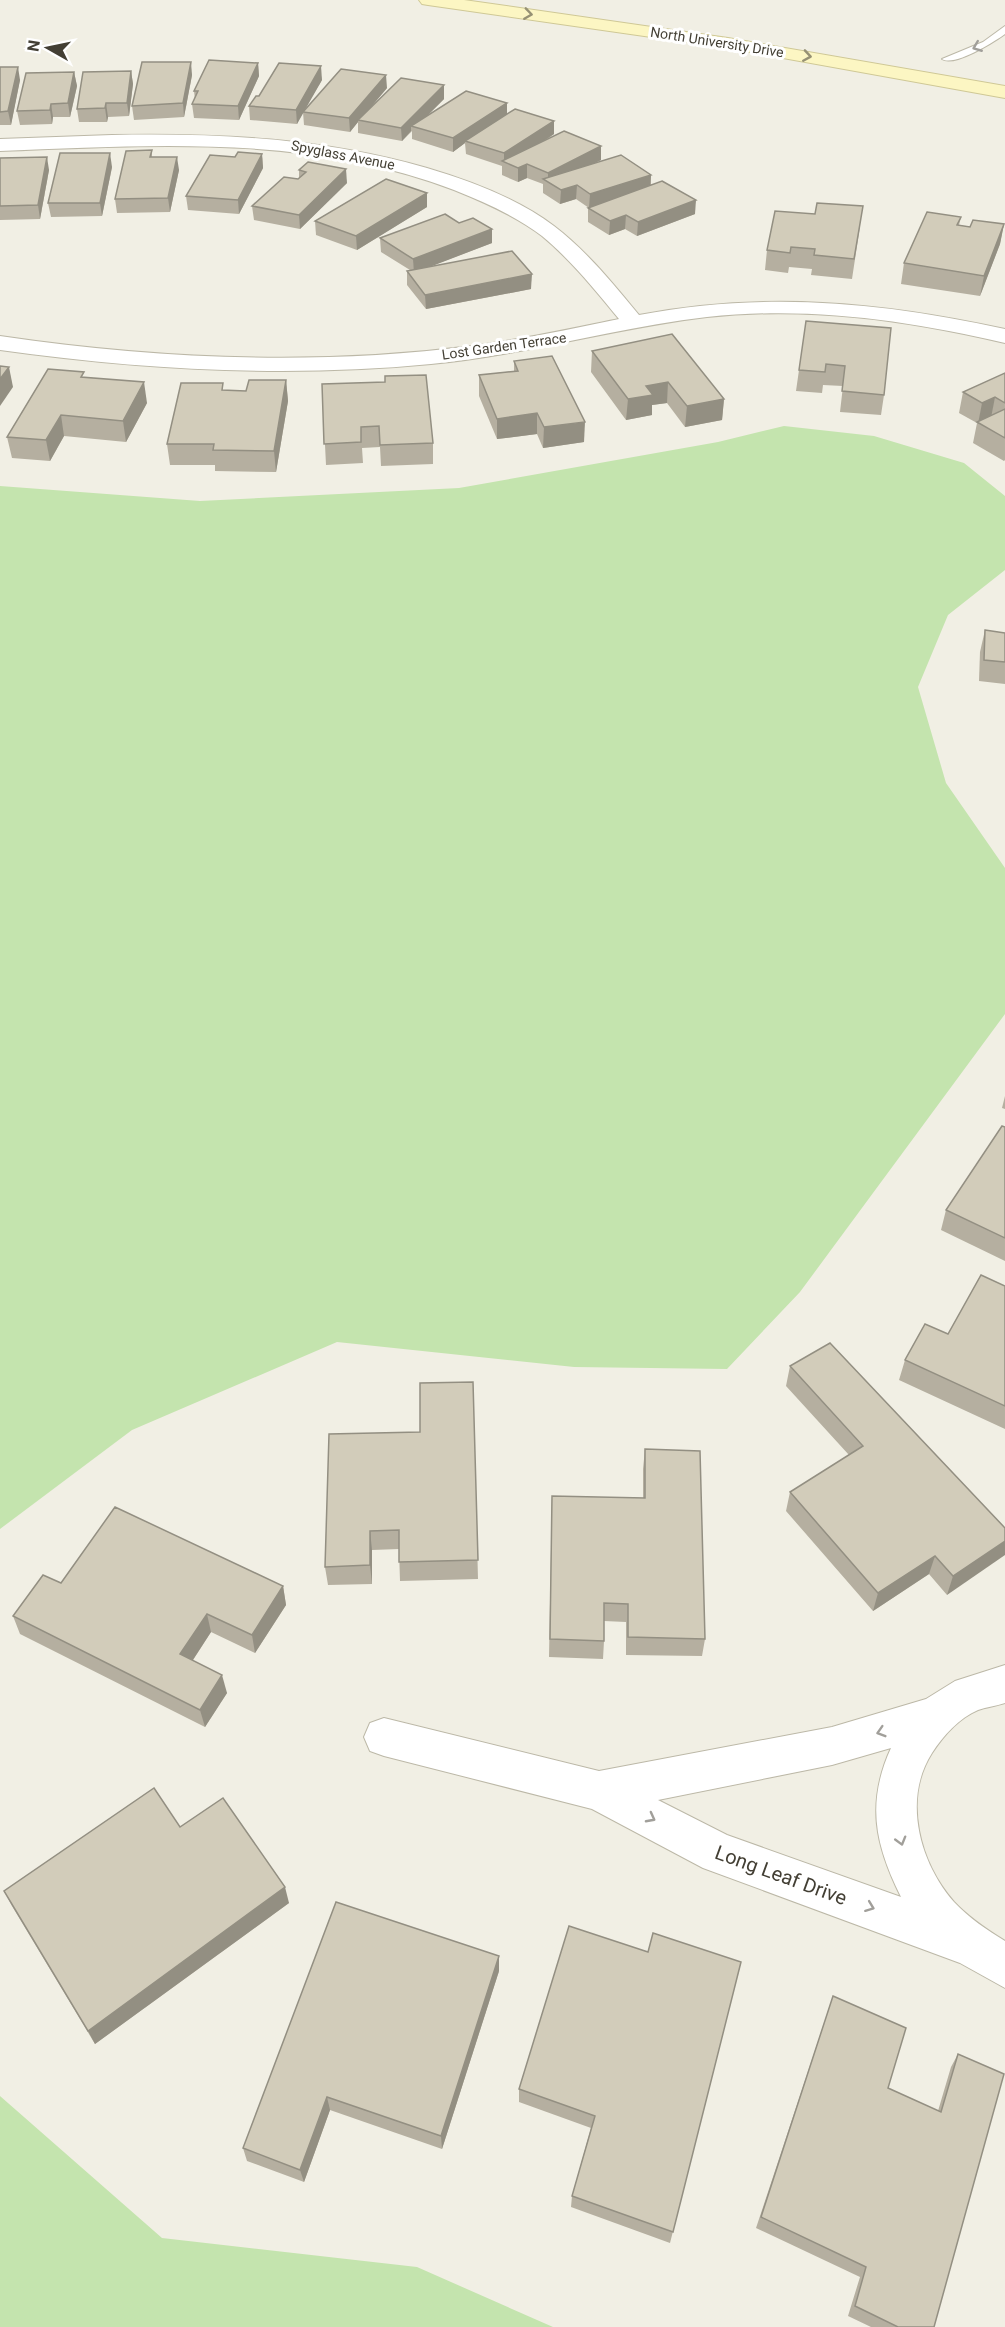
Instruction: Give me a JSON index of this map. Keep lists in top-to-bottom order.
{
  "streets": {
    "main road": ["North University Drive"],
    "street": ["Spyglass Avenue", "Lost Garden Terrace", "Long Leaf Drive"]
  },
  "crossings": [
    ["Spyglass Avenue", "Lost Garden Terrace"]
  ],
  "one_way": ["North University Drive"],
  "north": "left"
}
